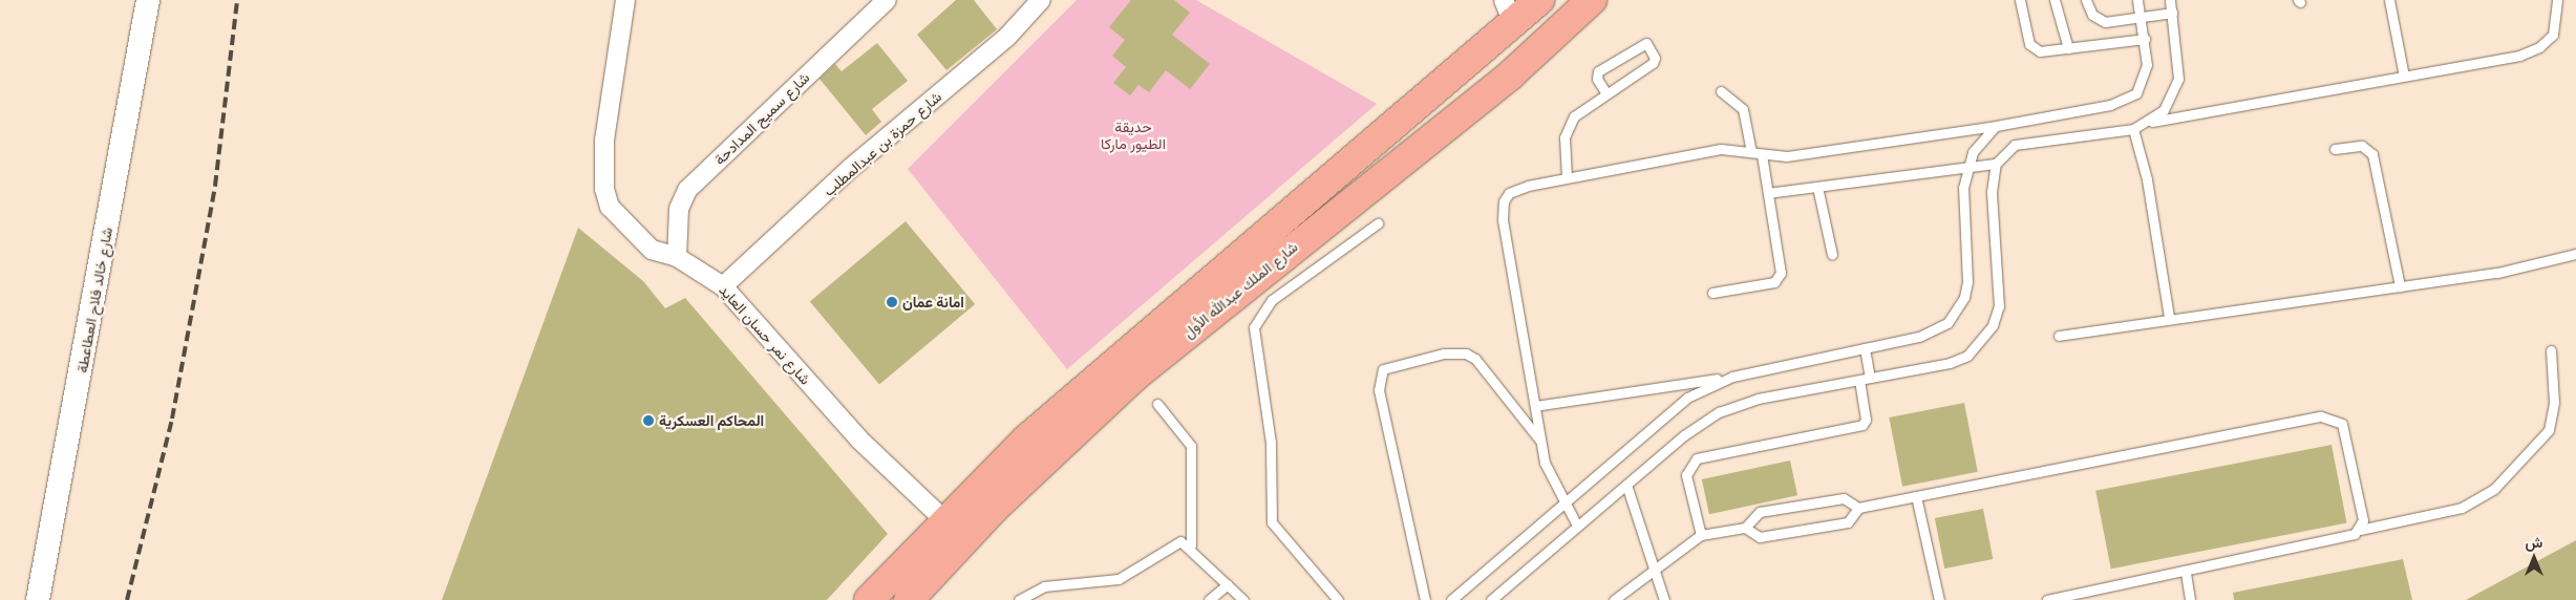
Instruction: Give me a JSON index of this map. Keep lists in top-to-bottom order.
{
  "streets": {
    "main road": ["شارع الملك عبدالله الأول"],
    "street": [
      "شارع سميح المدادحة",
      "شارع حمزة بن عبدالمطلب",
      "شارع خالد فلاح العطاعطة",
      "شارع نمر حسان العايد"
    ]
  },
  "crossings": [
    ["شارع سميح المدادحة", "شارع نمر حسان العايد"],
    ["شارع حمزة بن عبدالمطلب", "شارع نمر حسان العايد"],
    ["شارع الملك عبدالله الأول", "شارع نمر حسان العايد"]
  ],
  "parks": ["حديقة الطيور ماركا"],
  "places": ["امانة عمان", "المحاكم العسكرية"],
  "north": "top"
}
